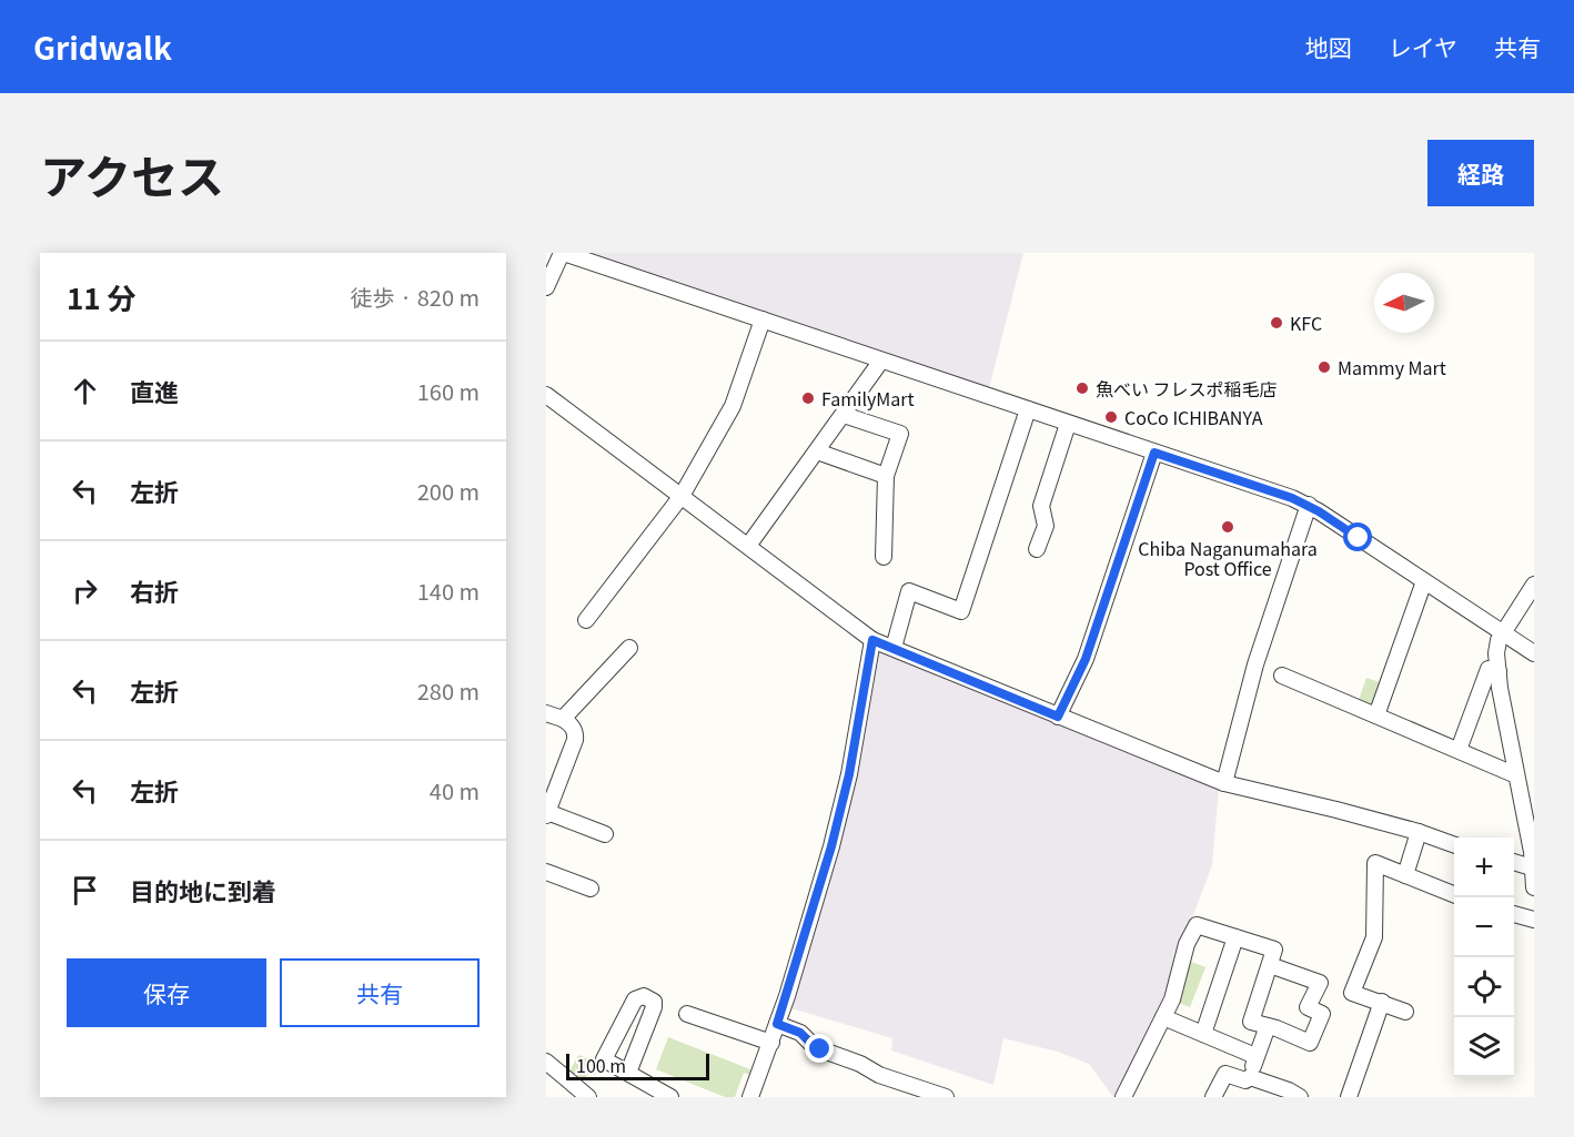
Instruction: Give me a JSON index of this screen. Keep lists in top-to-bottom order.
{
  "places": [
    "KFC",
    "Mammy Mart",
    "魚べい フレスポ稲毛店",
    "FamilyMart",
    "CoCo ICHIBANYA",
    "Chiba Naganumahara Post Office"
  ],
  "scale_bar": "100 m",
  "north": "left",
  "page": {
    "header": "Gridwalk",
    "nav": ["地図", "レイヤ", "共有"],
    "title": "アクセス",
    "buttons": [
      "経路",
      ["保存", "共有"]
    ],
    "heading": ["11 分", "徒歩 · 820 m"],
    "list": [
      ["直進", "160 m"],
      ["左折", "200 m"],
      ["右折", "140 m"],
      ["左折", "280 m"],
      ["左折", "40 m"],
      "目的地に到着"
    ],
    "map_buttons": ["+", "−"],
    "scale": "100 m"
  }
}
